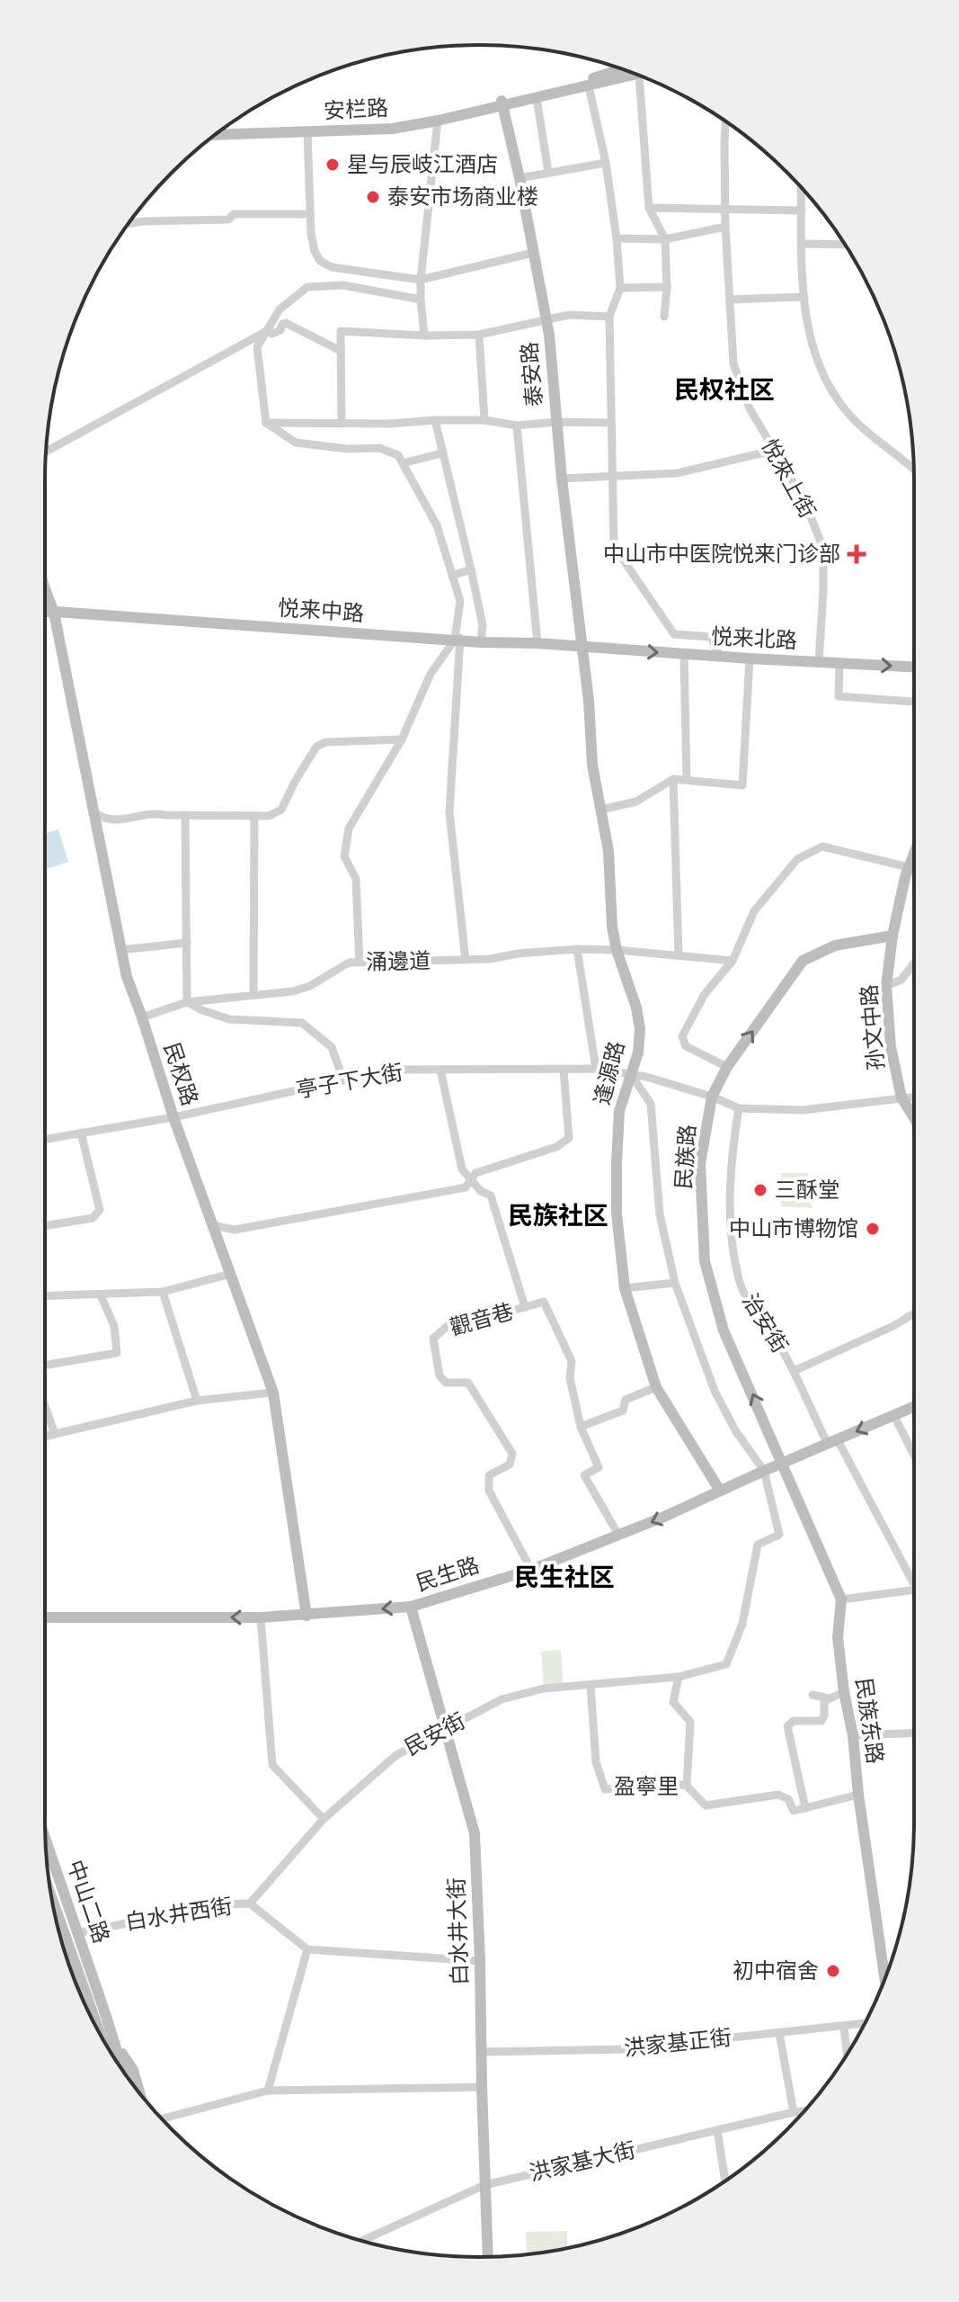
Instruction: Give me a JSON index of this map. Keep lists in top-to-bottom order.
{
  "streets": {
    "street": [
      "安栏路",
      "泰安路",
      "悅來上街",
      "悦来中路",
      "悦来北路",
      "涌邊道",
      "孙文中路",
      "逢源路",
      "民权路",
      "亭子下大街",
      "民族路",
      "觀音巷",
      "治安街",
      "民生路",
      "民族东路",
      "民安街",
      "盈寧里",
      "中山二路",
      "白水井西街",
      "白水井大街",
      "洪家基正街",
      "洪家基大街"
    ]
  },
  "crossings": [
    ["安栏路", "泰安路"],
    ["泰安路", "悦来中路"],
    ["泰安路", "悦来北路"],
    ["泰安路", "逢源路"],
    ["悅來上街", "悦来北路"],
    ["悦来中路", "悦来北路"],
    ["悦来中路", "逢源路"],
    ["悦来中路", "民权路"],
    ["悦来北路", "逢源路"],
    ["涌邊道", "逢源路"],
    ["涌邊道", "民权路"],
    ["孙文中路", "民族路"],
    ["逢源路", "亭子下大街"],
    ["逢源路", "民生路"],
    ["民权路", "亭子下大街"],
    ["民权路", "民生路"],
    ["亭子下大街", "民族路"],
    ["亭子下大街", "治安街"],
    ["民族路", "民生路"],
    ["民族路", "民族东路"],
    ["觀音巷", "民生路"],
    ["治安街", "民生路"],
    ["民生路", "民族东路"],
    ["民生路", "民安街"],
    ["民生路", "白水井大街"],
    ["民安街", "盈寧里"],
    ["民安街", "白水井西街"],
    ["民安街", "白水井大街"],
    ["中山二路", "白水井西街"],
    ["白水井大街", "洪家基正街"],
    ["白水井大街", "洪家基大街"]
  ],
  "one_way": ["悦来北路", "民生路"],
  "districts": ["民权社区", "民族社区", "民生社区"],
  "places": {
    "other": [
      "星与辰岐江酒店",
      "泰安市场商业楼",
      "三酥堂",
      "中山市博物馆",
      "初中宿舍"
    ],
    "health": ["中山市中医院悦来门诊部"]
  }
}
